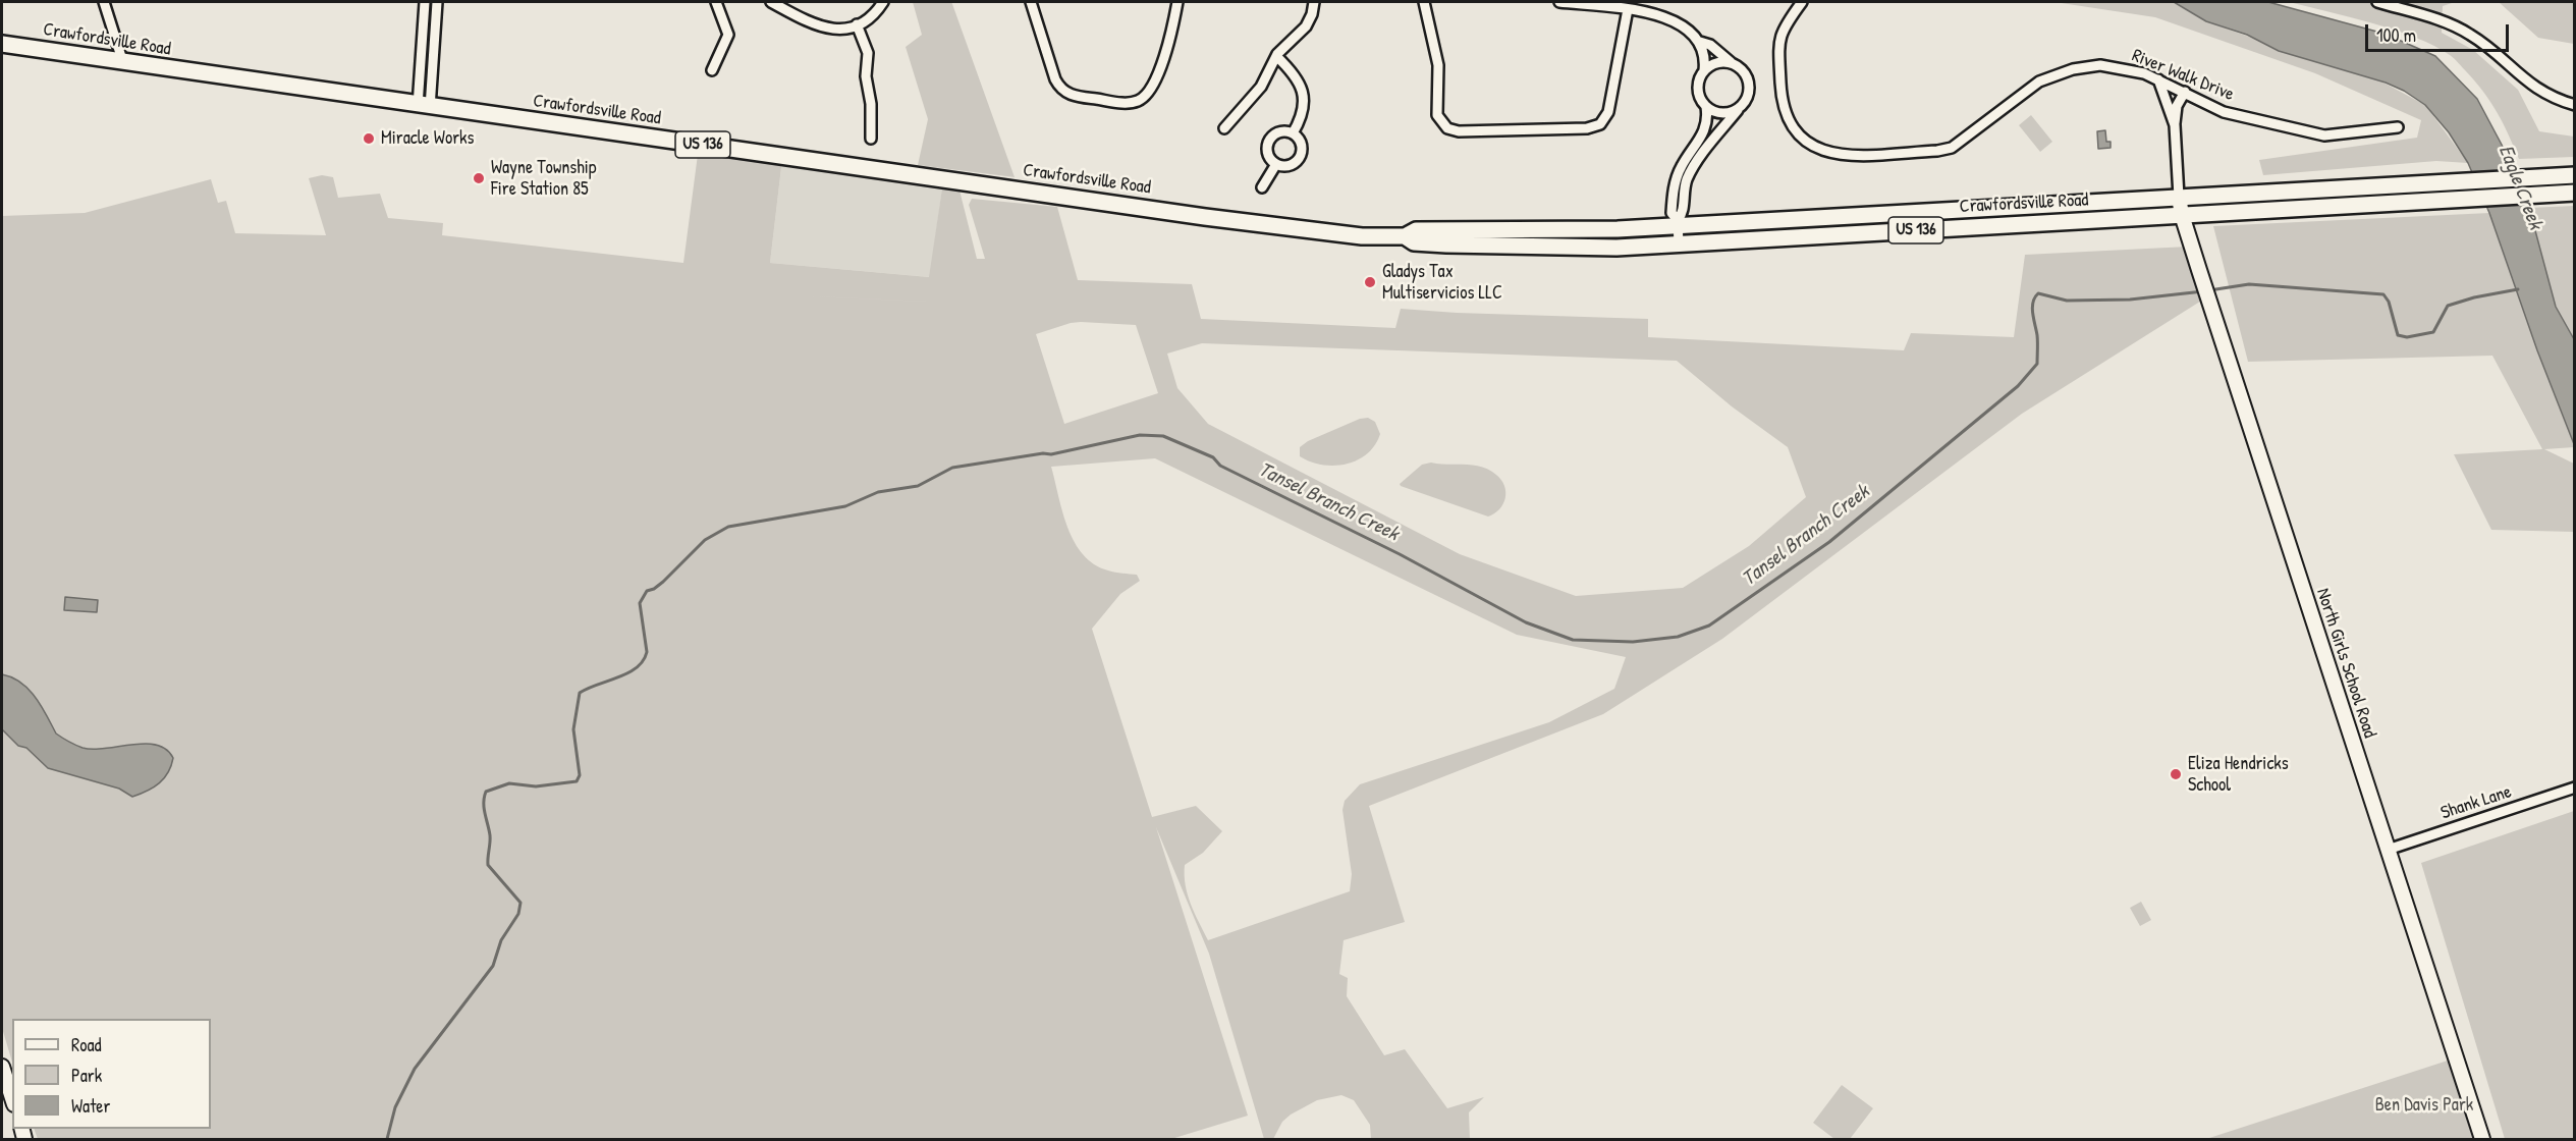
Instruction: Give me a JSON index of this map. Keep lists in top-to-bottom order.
{
  "streets": {
    "main road": ["Crawfordsville Road", "US 136", "North Girls School Road"],
    "street": ["River Walk Drive", "Shank Lane"]
  },
  "crossings": [
    ["Crawfordsville Road", "North Girls School Road"],
    ["North Girls School Road", "Shank Lane"]
  ],
  "water": ["Eagle Creek", "Tansel Branch Creek"],
  "parks": ["Ben Davis Park"],
  "places": [
    "Miracle Works",
    "Wayne Township Fire Station 85",
    "Gladys Tax Multiservicios LLC",
    "Eliza Hendricks School"
  ],
  "legend": ["Road", "Park", "Water"],
  "scale_bar": "100 m"
}
